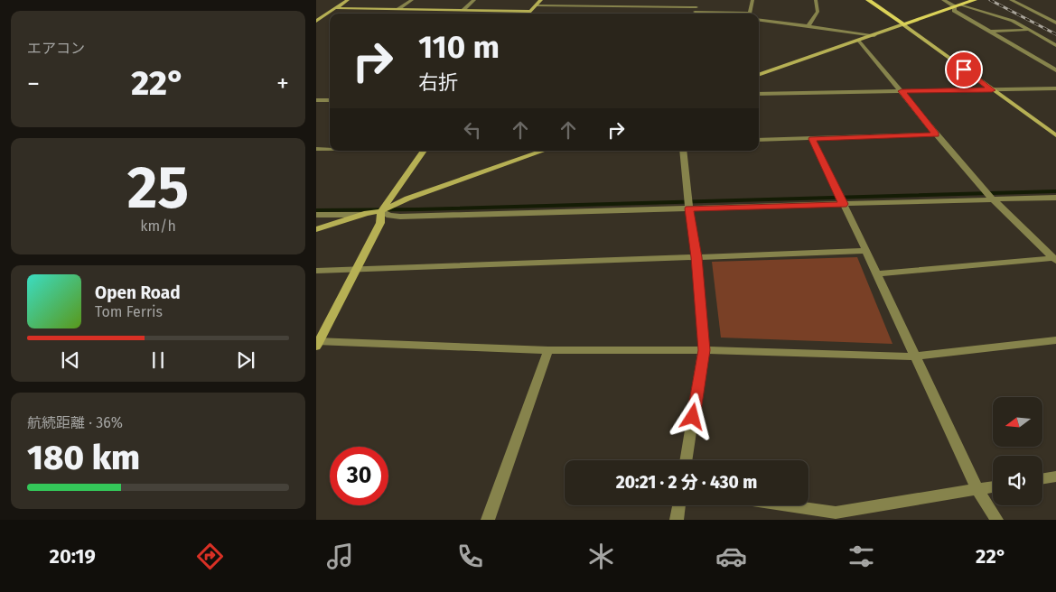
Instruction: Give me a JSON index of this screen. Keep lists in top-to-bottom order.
{
  "north": "left",
  "page": {
    "tile": [
      "エアコン",
      ["25", "km/h"],
      ["航続距離 · 36%", "180 km"]
    ],
    "turn": ["110 m", "右折"],
    "heat": ["−", "22°", "+"],
    "song": ["Open Road", "Tom Ferris"],
    "limit": "30",
    "trip": "20:21 · 2 分 · 430 m",
    "tabs": ["20:19", "22°"]
  }
}
